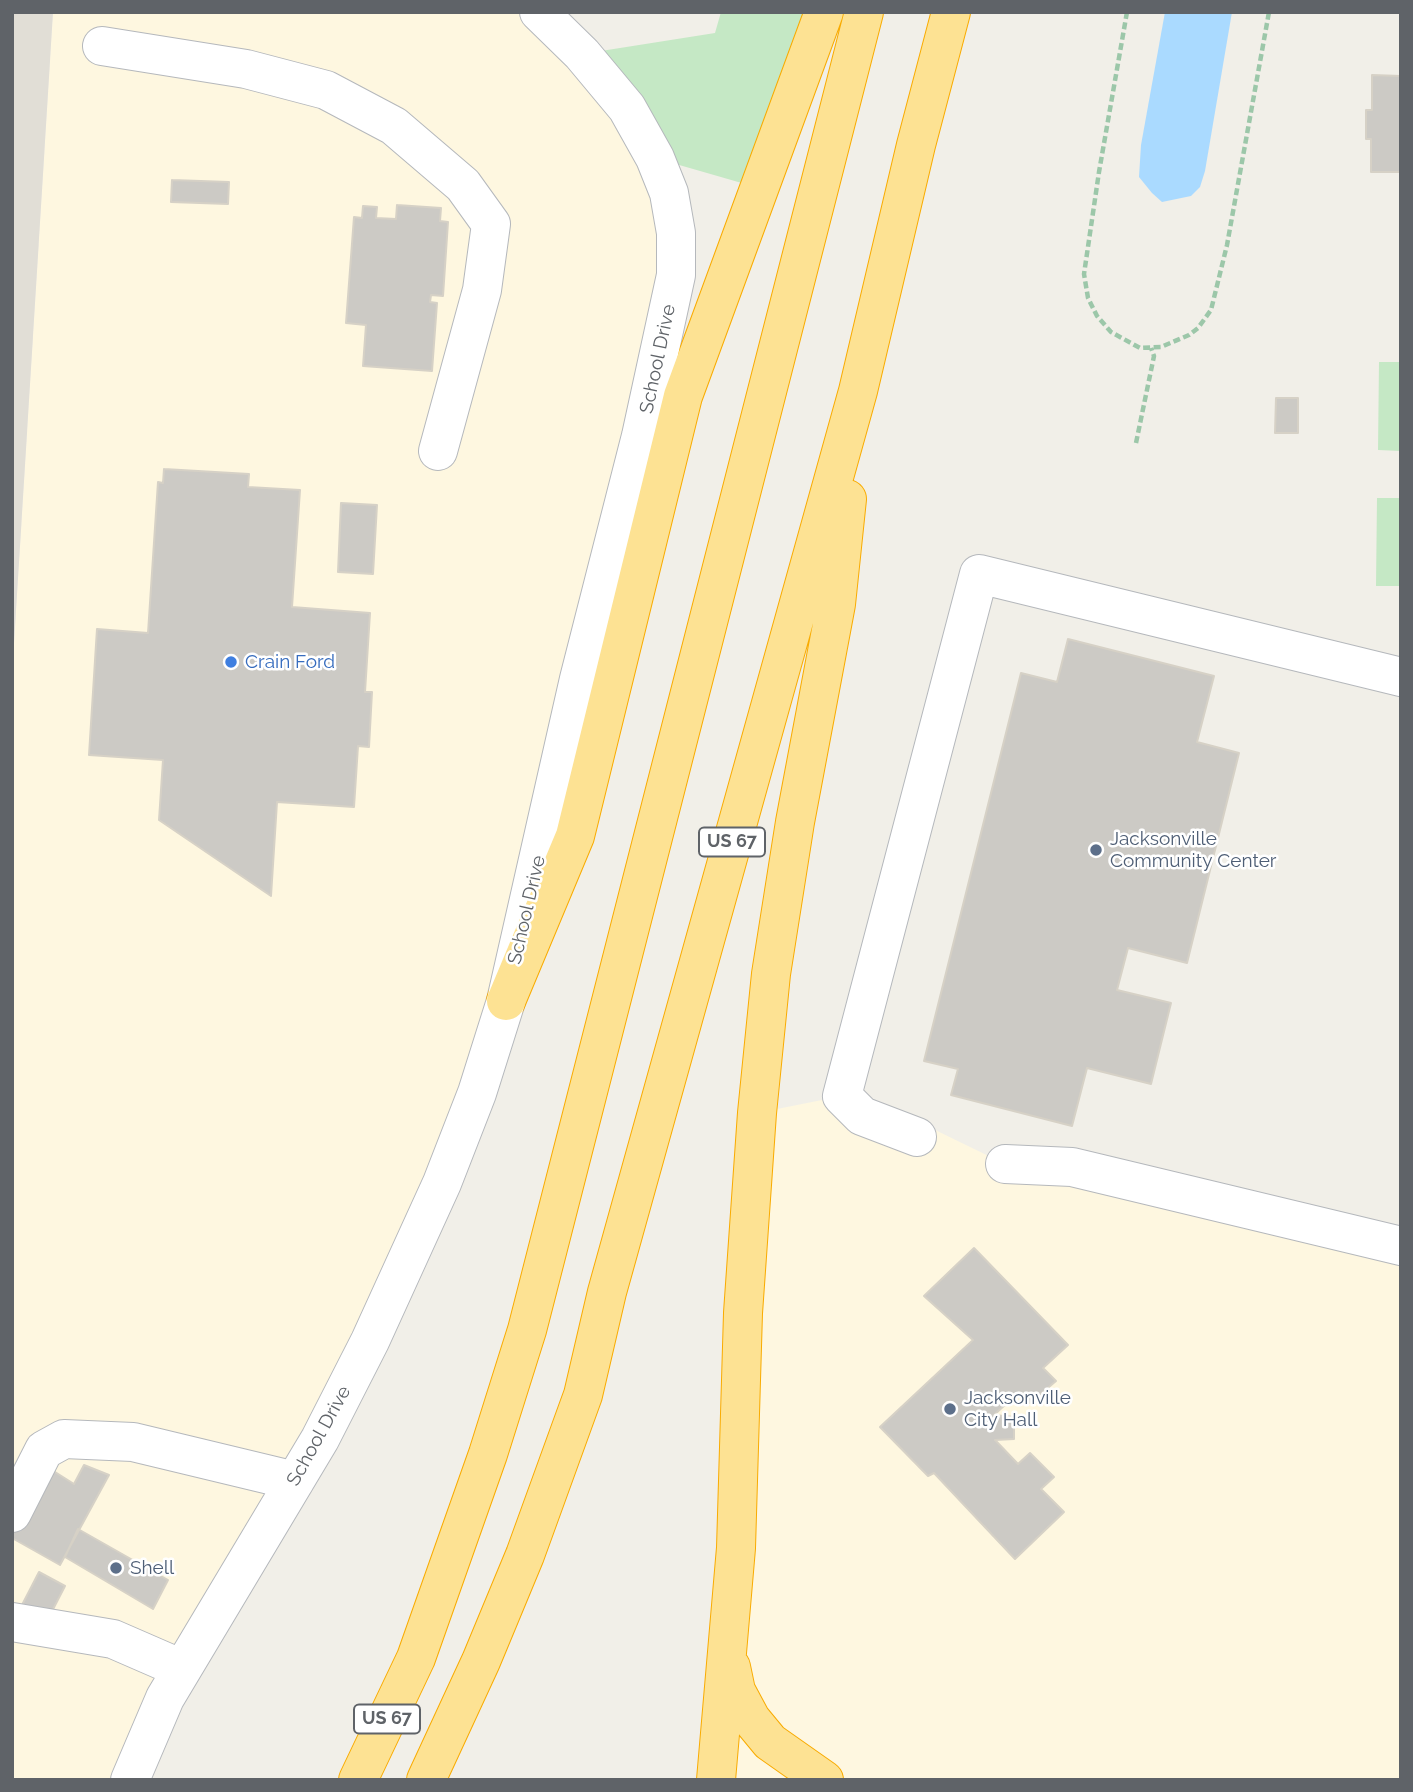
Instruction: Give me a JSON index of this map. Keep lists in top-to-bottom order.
{
  "streets": {
    "highway": ["US 67"],
    "street": ["School Drive"]
  },
  "places": [
    "Crain Ford",
    "Jacksonville Community Center",
    "Jacksonville City Hall",
    "Shell"
  ]
}
